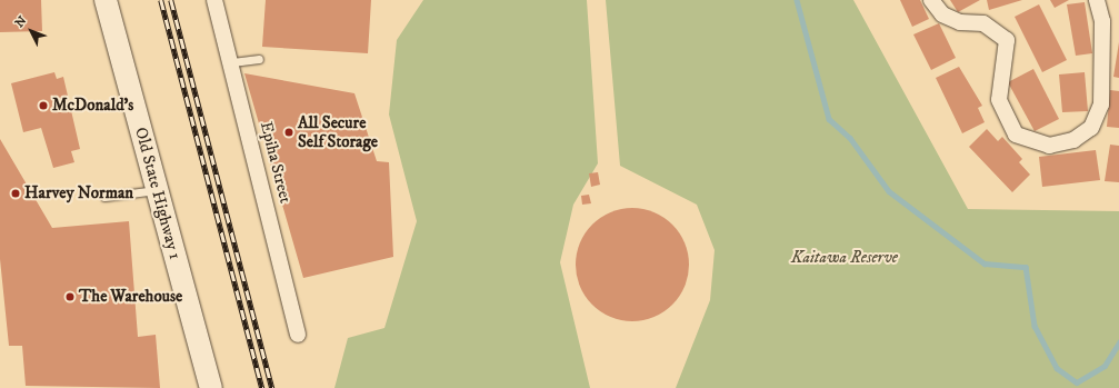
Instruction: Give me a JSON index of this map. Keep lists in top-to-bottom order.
{
  "streets": {
    "main road": ["Old State Highway 1"],
    "street": ["Epiha Street"]
  },
  "parks": ["Kaitawa Reserve"],
  "places": [
    "McDonald's",
    "All Secure Self Storage",
    "Harvey Norman",
    "The Warehouse"
  ],
  "north": "top left"
}
